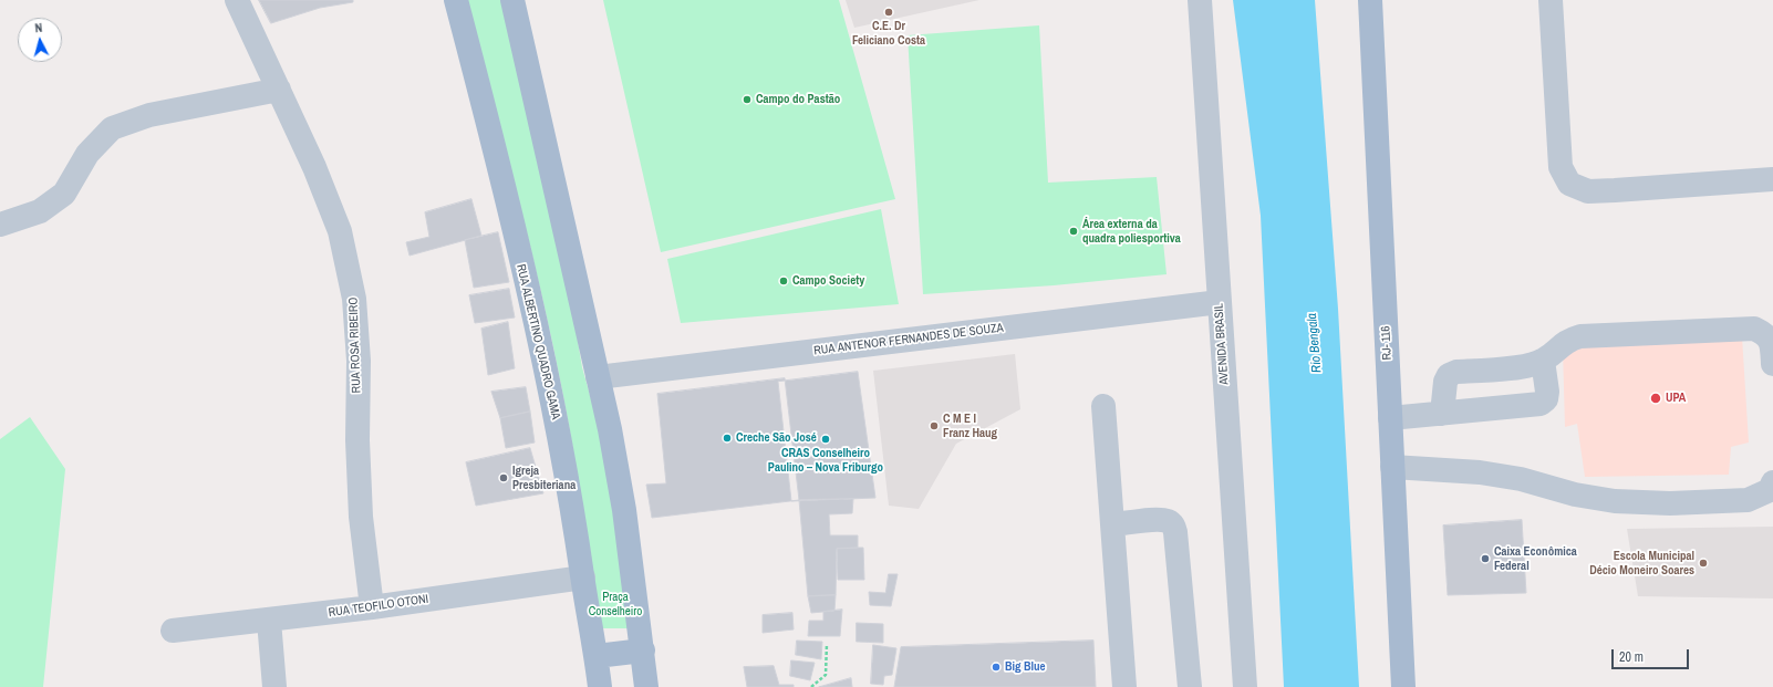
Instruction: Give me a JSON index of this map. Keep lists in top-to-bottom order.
{
  "streets": {
    "main road": ["RUA ALBERTINO QUADRO GAMA", "RJ- 116"],
    "street": [
      "RUA ANTENOR FERNANDES DE SOUZA",
      "AVENIDA BRASIL",
      "RUA ROSA RIBEIRO",
      "RUA TEOFILO OTONI"
    ]
  },
  "crossings": [
    ["RUA ANTENOR FERNANDES DE SOUZA", "AVENIDA BRASIL"],
    ["RUA ALBERTINO QUADRO GAMA", "RUA TEOFILO OTONI"],
    ["RUA ROSA RIBEIRO", "RUA TEOFILO OTONI"]
  ],
  "water": ["Rio Bengala"],
  "parks": ["Praça Conselheiro"],
  "places": [
    "C.E. Dr Feliciano Costa",
    "Campo do Pastão",
    "Área externa da quadra poliesportiva",
    "Campo Society",
    "UPA",
    "C M E I Franz Haug",
    "Creche São José",
    "CRAS Conselheiro Paulino – Nova Friburgo",
    "Igreja Presbiteriana",
    "Caixa Econômica Federal",
    "Escola Municipal Décio Moneiro Soares",
    "Big Blue"
  ],
  "scale_bar": "20 m",
  "north": "top"
}
